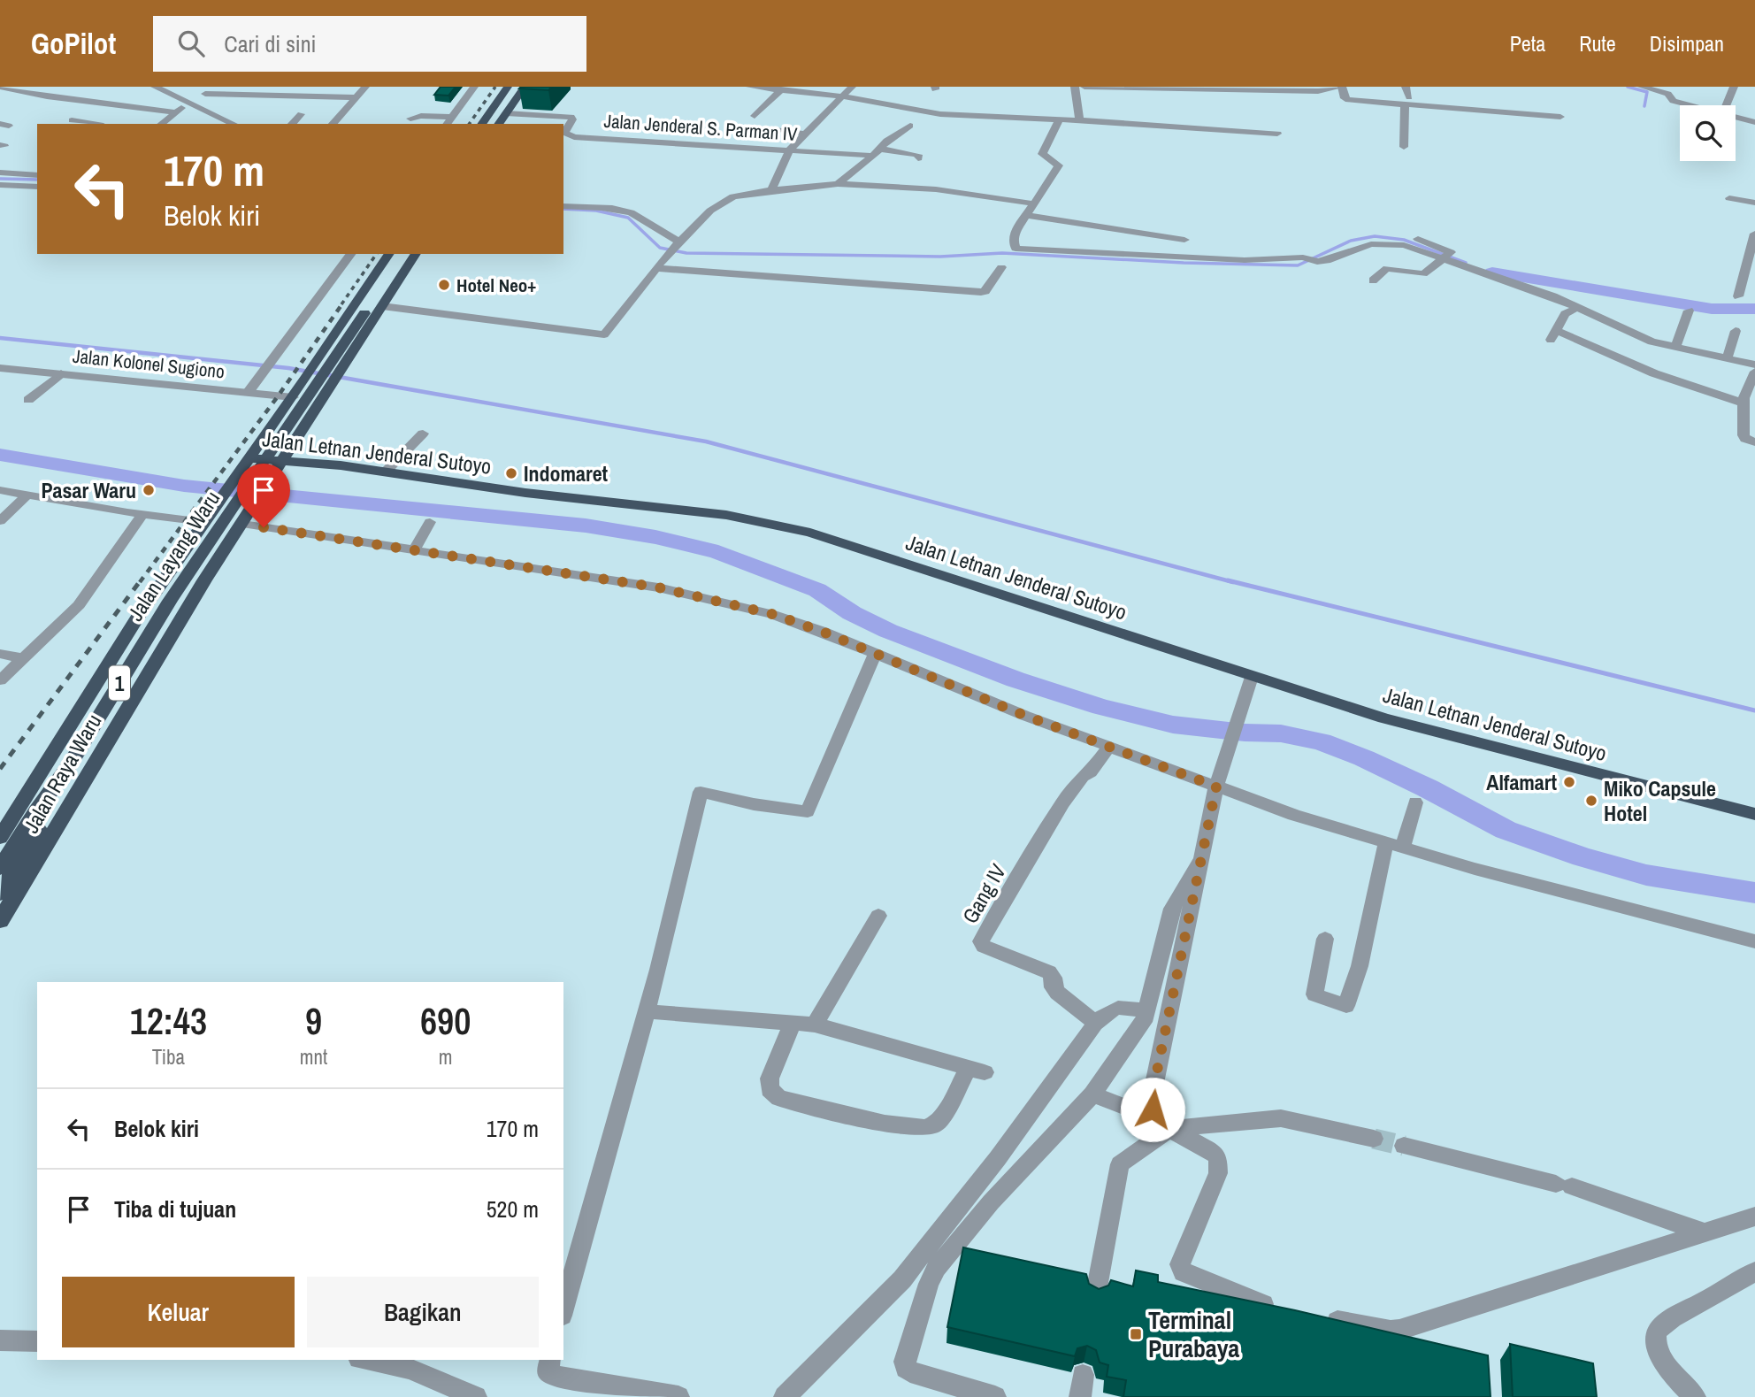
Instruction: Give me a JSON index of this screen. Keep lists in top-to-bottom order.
{
  "streets": {
    "highway": [
      "Jalan Letnan Jenderal Sutoyo",
      "Jalan Layang Waru",
      "1",
      "Jalan Raya Waru"
    ],
    "street": ["Jalan Jenderal S. Parman IV", "Jalan Kolonel Sugiono", "Gang IV"]
  },
  "crossings": [
    ["Jalan Kolonel Sugiono", "Jalan Raya Waru"],
    ["Jalan Letnan Jenderal Sutoyo", "Jalan Raya Waru"]
  ],
  "places": {
    "other": [
      "Hotel Neo+",
      "Indomaret",
      "Pasar Waru",
      "Alfamart",
      "Miko Capsule Hotel"
    ],
    "transit": ["Terminal Purabaya"]
  },
  "page": {
    "header": "GoPilot",
    "search": "Cari di sini",
    "nav": ["Peta", "Rute", "Disimpan"],
    "turn": ["170 m", "Belok kiri"],
    "eta": [
      "12:43",
      "Tiba",
      "9",
      "mnt",
      "690",
      "m"
    ],
    "list": [
      {
        "name": "Belok kiri",
        "value": "170 m"
      },
      {
        "name": "Tiba di tujuan",
        "value": "520 m"
      }
    ],
    "buttons": ["Keluar", "Bagikan"]
  }
}
